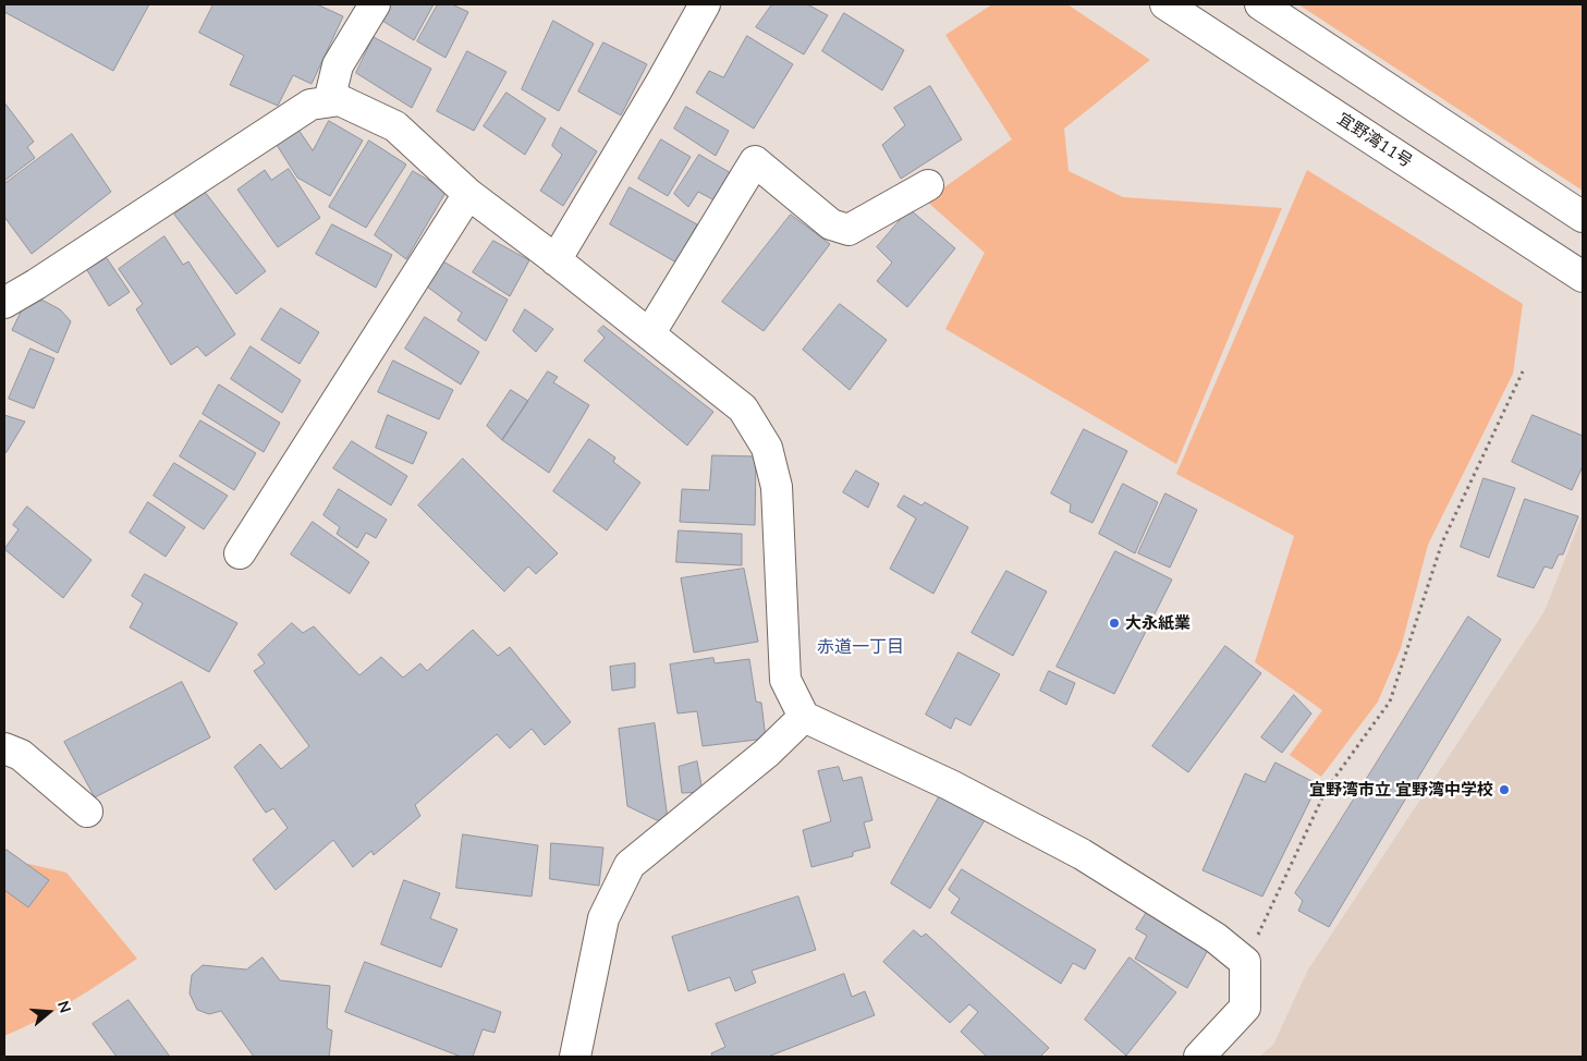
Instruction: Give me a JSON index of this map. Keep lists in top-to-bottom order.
{
  "streets": {
    "street": ["宜野湾11号"]
  },
  "districts": ["赤道一丁目"],
  "places": ["大永紙業", "宜野湾市立 宜野湾中学校"],
  "north": "right"
}
